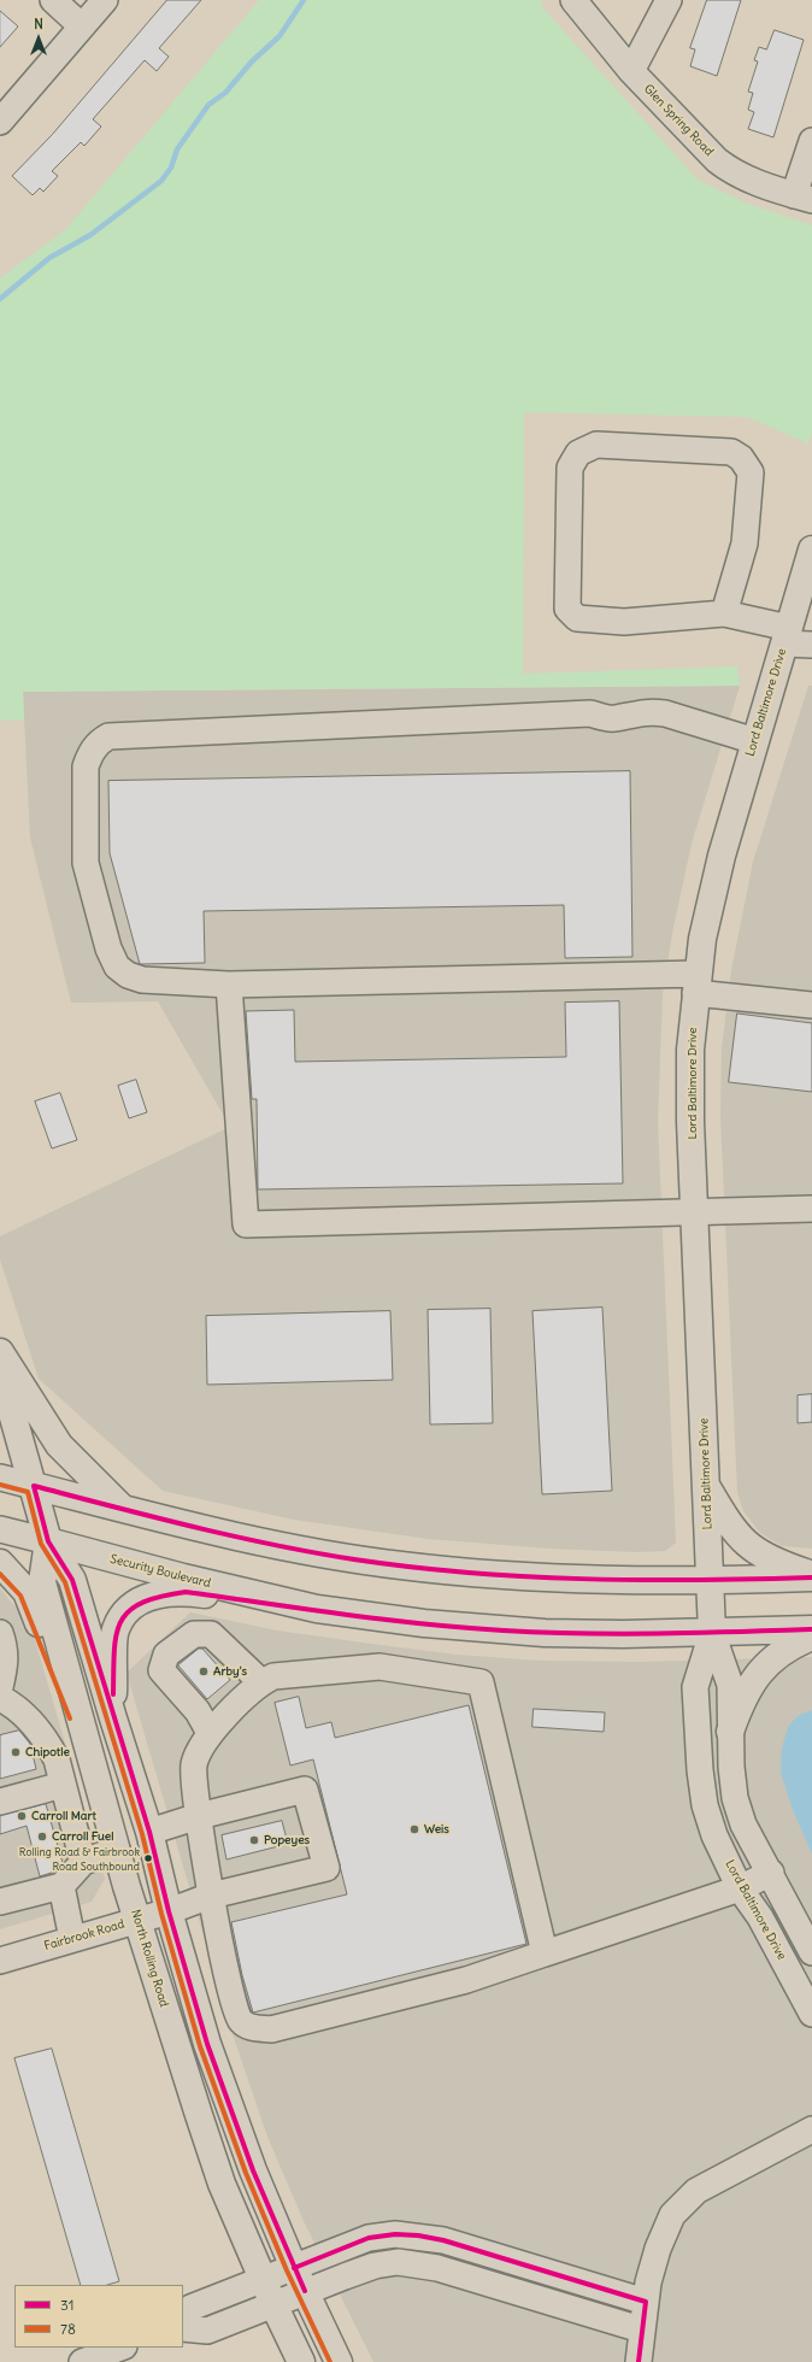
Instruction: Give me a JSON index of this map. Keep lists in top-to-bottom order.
{
  "streets": {
    "main road": ["Lord Baltimore Drive", "Security Boulevard", "North Rolling Road"],
    "street": ["Glen Spring Road", "Fairbrook Road"]
  },
  "crossings": [
    ["Lord Baltimore Drive", "Security Boulevard"],
    ["Security Boulevard", "North Rolling Road"],
    ["Fairbrook Road", "North Rolling Road"]
  ],
  "places": [
    "Arby's",
    "Chipotle",
    "Carroll Mart",
    "Weis",
    "Carroll Fuel",
    "Popeyes",
    "Rolling Road & Fairbrook Road Southbound"
  ],
  "lines": ["transit line 78", "transit line 31"],
  "legend": ["31", "78"],
  "north": "top"
}
